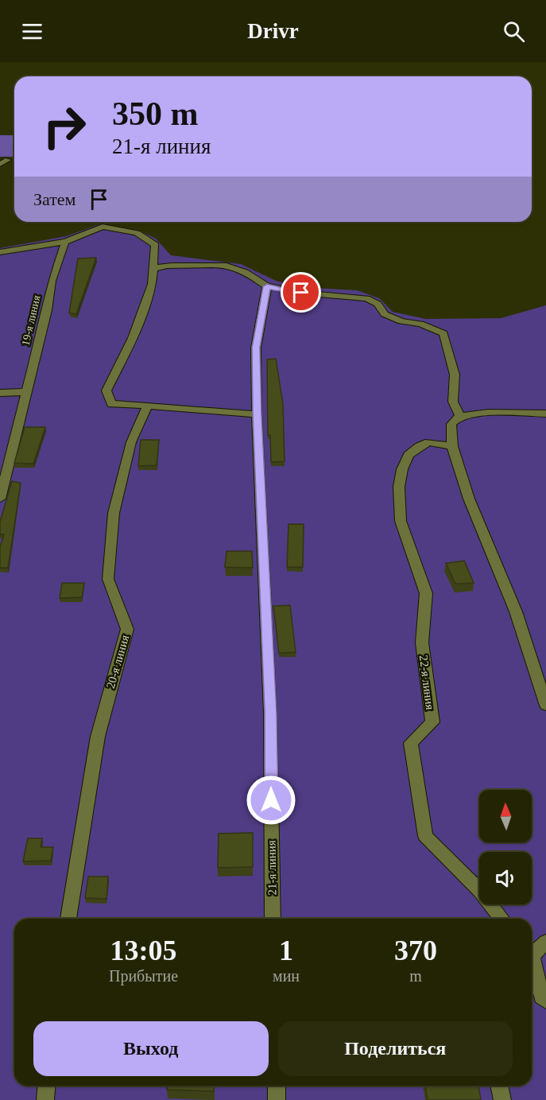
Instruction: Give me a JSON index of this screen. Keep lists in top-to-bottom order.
{
  "streets": {
    "street": [
      "19-я линия",
      "20-я линия",
      "22-я линия",
      "21-я линия"
    ]
  },
  "north": "top",
  "page": {
    "header": "Drivr",
    "turn": ["350 m", "21-я линия"],
    "then": "Затем",
    "eta": [
      "13:05",
      "Прибытие",
      "1",
      "мин",
      "370",
      "m"
    ],
    "buttons": ["Выход", "Поделиться"]
  }
}
